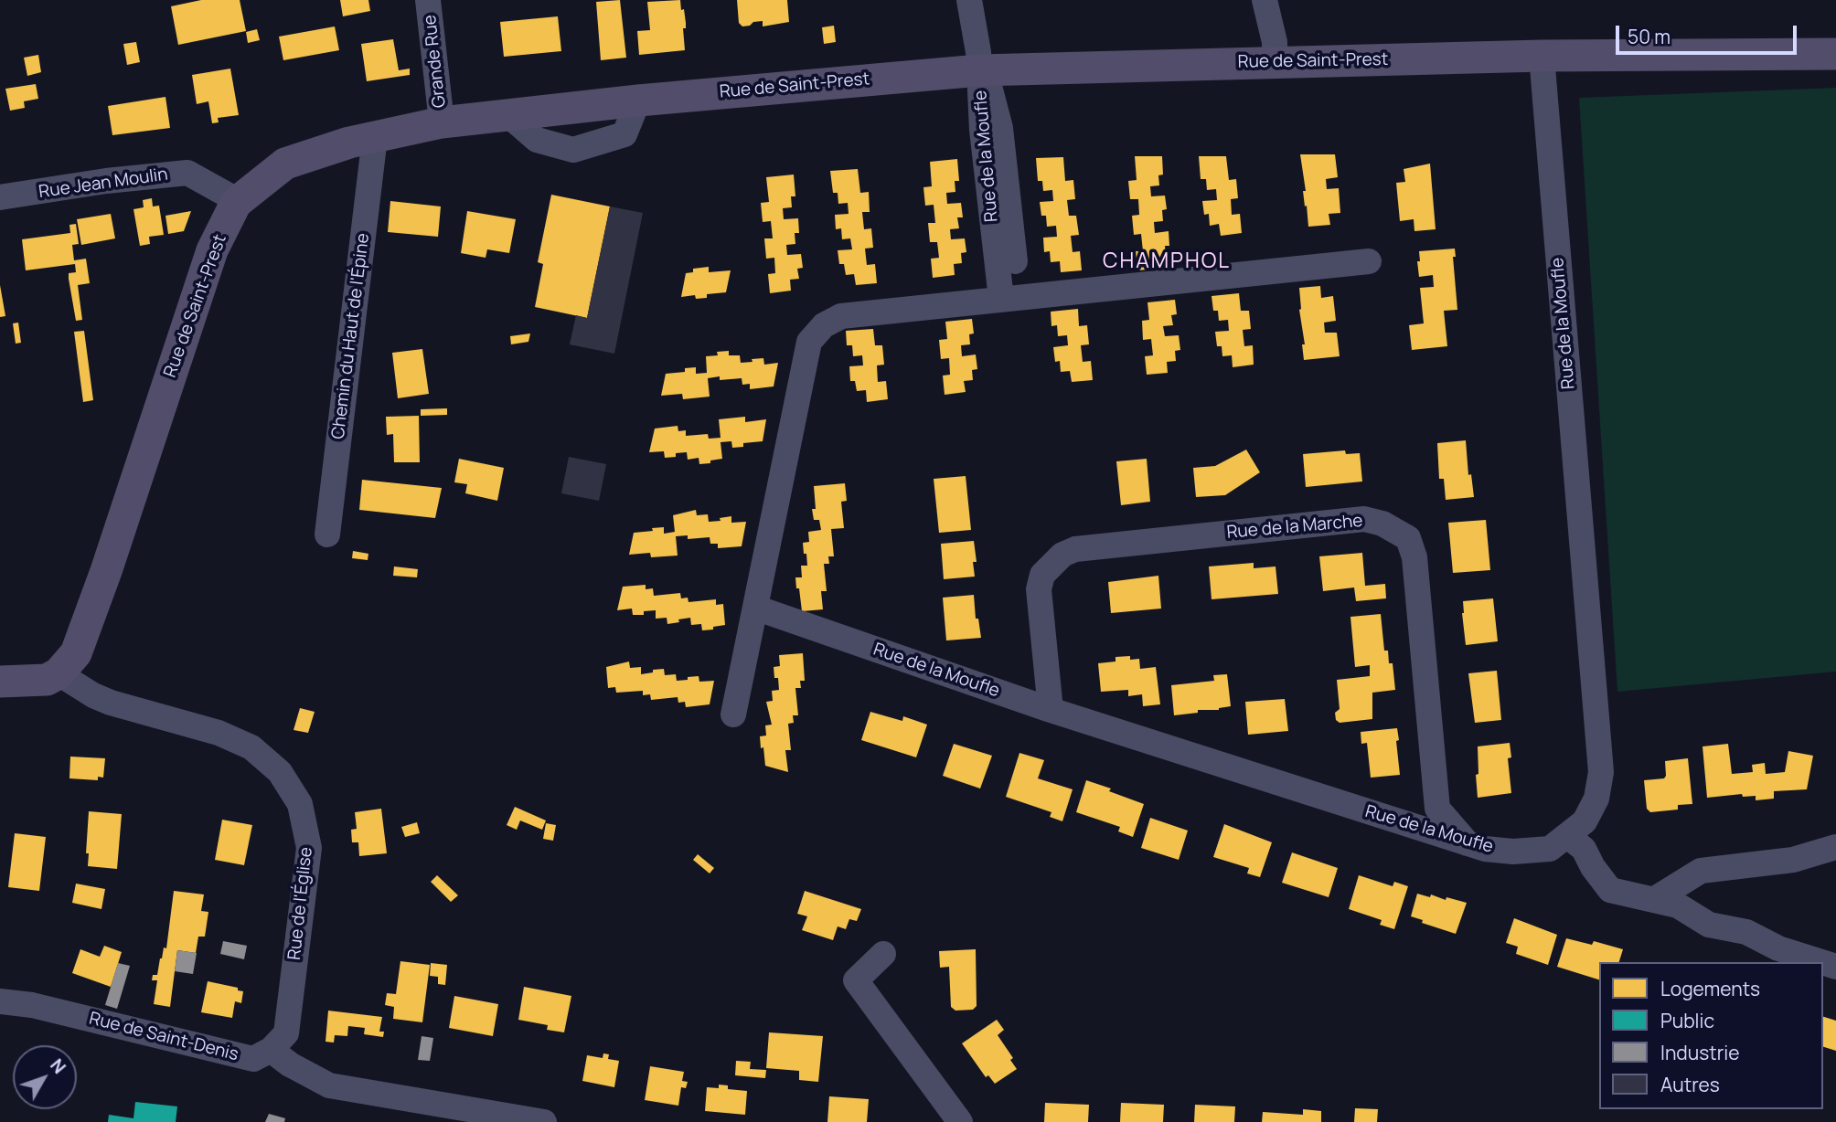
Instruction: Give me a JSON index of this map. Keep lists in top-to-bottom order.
{
  "streets": {
    "main road": ["Rue de Saint-Prest"],
    "street": [
      "Grande Rue",
      "Rue de la Moufle",
      "Rue Jean Moulin",
      "Chemin du Haut de l'Épine",
      "Rue de la Marche",
      "Rue de l'Église",
      "Rue de Saint-Denis"
    ]
  },
  "crossings": [
    ["Grande Rue", "Rue de Saint-Prest"],
    ["Rue de Saint-Prest", "Rue de la Moufle"],
    ["Rue de Saint-Prest", "Rue Jean Moulin"],
    ["Rue de Saint-Prest", "Chemin du Haut de l'Épine"],
    ["Rue de Saint-Prest", "Rue de l'Église"],
    ["Rue de la Moufle", "Rue de la Marche"],
    ["Rue de l'Église", "Rue de Saint-Denis"]
  ],
  "districts": ["CHAMPHOL"],
  "legend": [
    "Logements",
    "Public",
    "Industrie",
    "Autres"
  ],
  "scale_bar": "50 m",
  "north": "top right"
}
